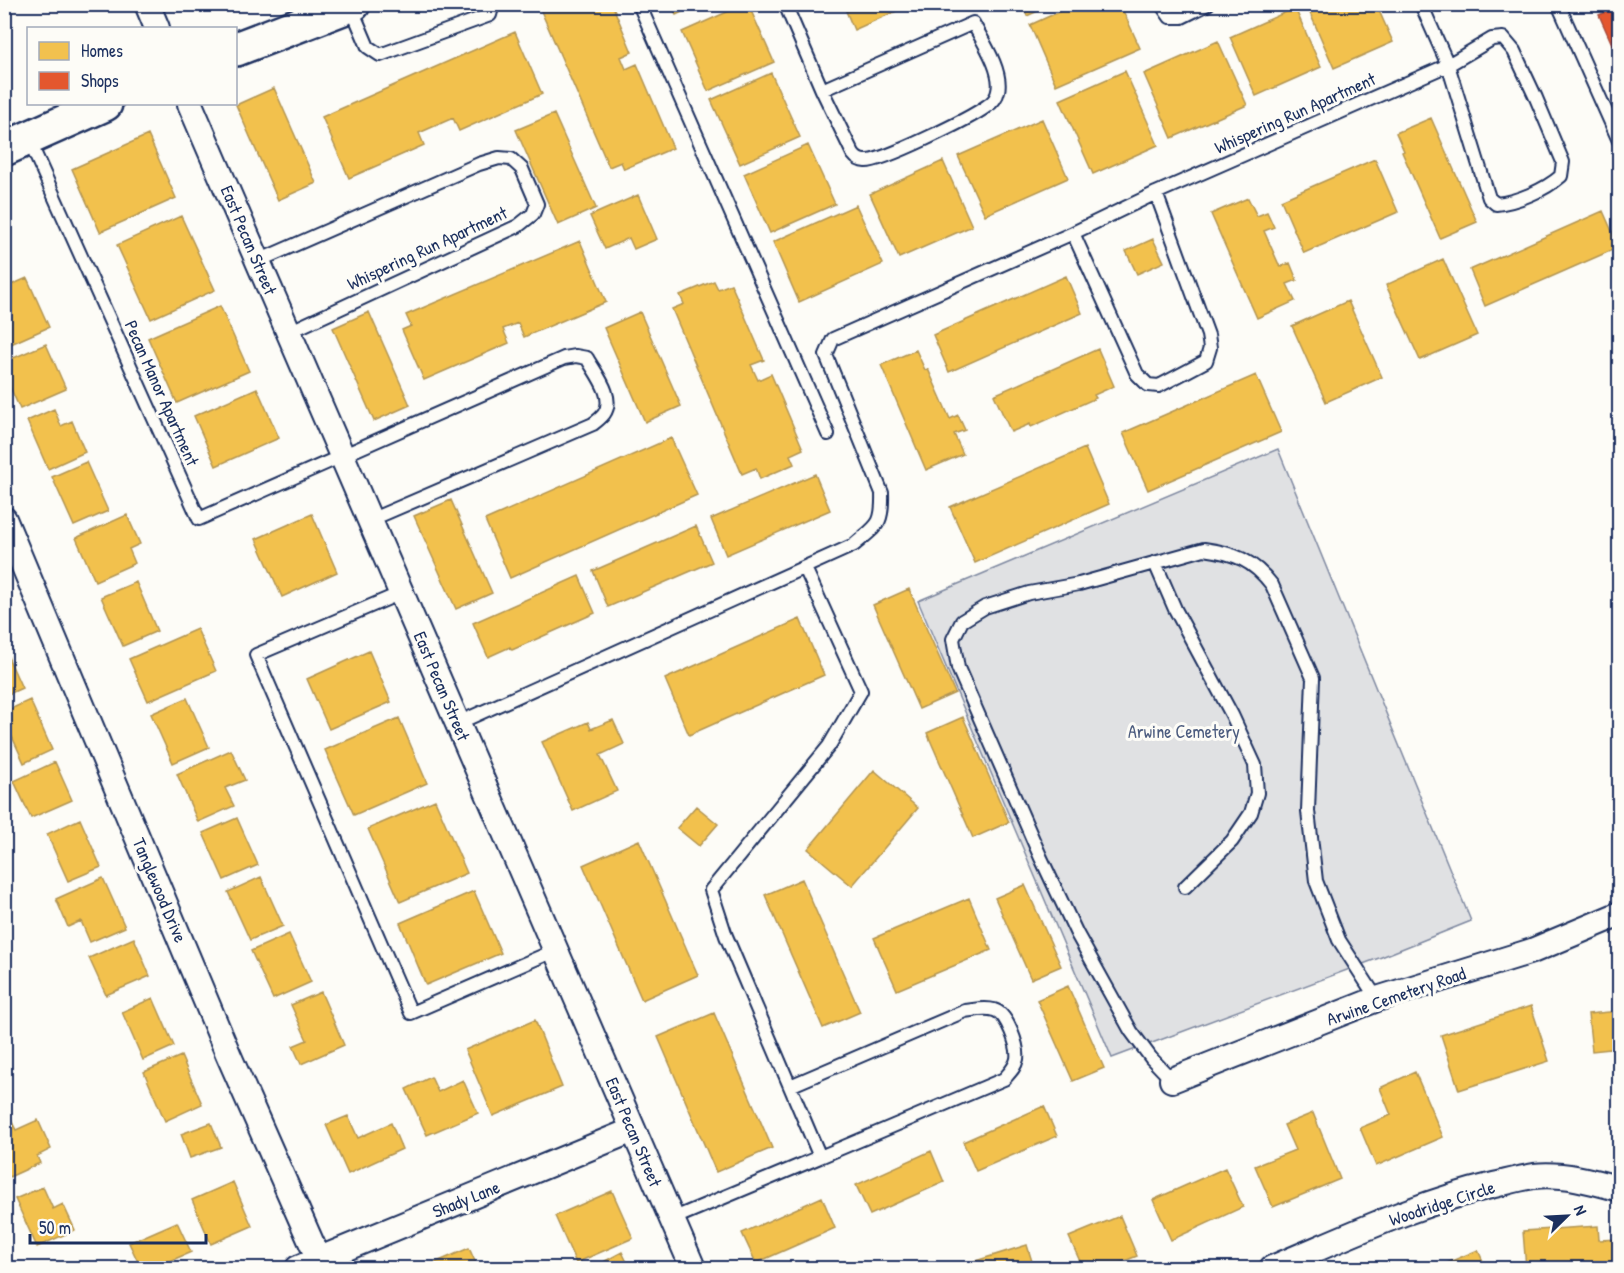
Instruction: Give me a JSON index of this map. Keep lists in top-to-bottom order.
{
  "streets": {
    "street": [
      "East Pecan Street",
      "Tanglewood Drive",
      "Arwine Cemetery Road",
      "Shady Lane",
      "Woodridge Circle"
    ],
    "lane": ["Whispering Run Apartment", "Pecan Manor Apartment"]
  },
  "crossings": [
    ["Whispering Run Apartment", "East Pecan Street"],
    ["East Pecan Street", "Pecan Manor Apartment"],
    ["East Pecan Street", "Shady Lane"],
    ["Tanglewood Drive", "Shady Lane"]
  ],
  "parks": ["Arwine Cemetery"],
  "legend": ["Homes", "Shops"],
  "scale_bar": "50 m",
  "north": "top right"
}
